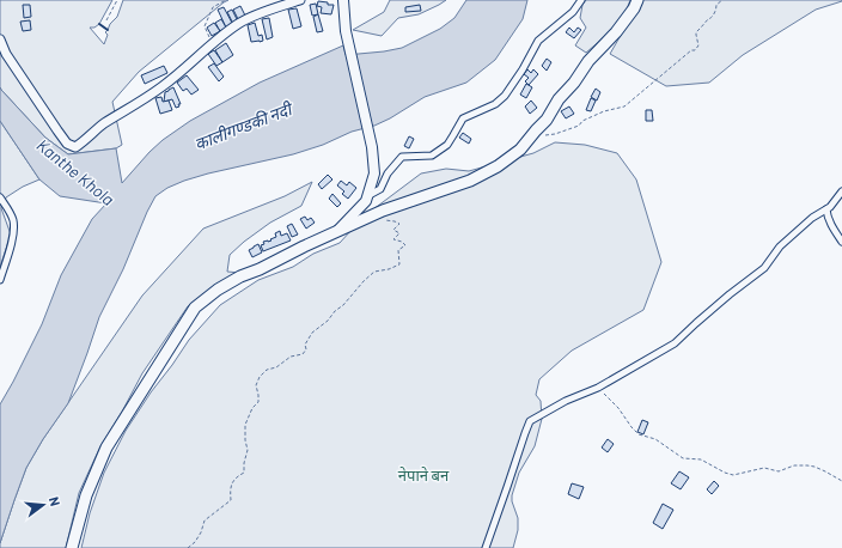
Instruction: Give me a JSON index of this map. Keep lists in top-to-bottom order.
{
  "water": ["कालीगण्डकी नदी", "Kanthe Khola"],
  "parks": ["नेपाने बन"],
  "north": "right"
}
